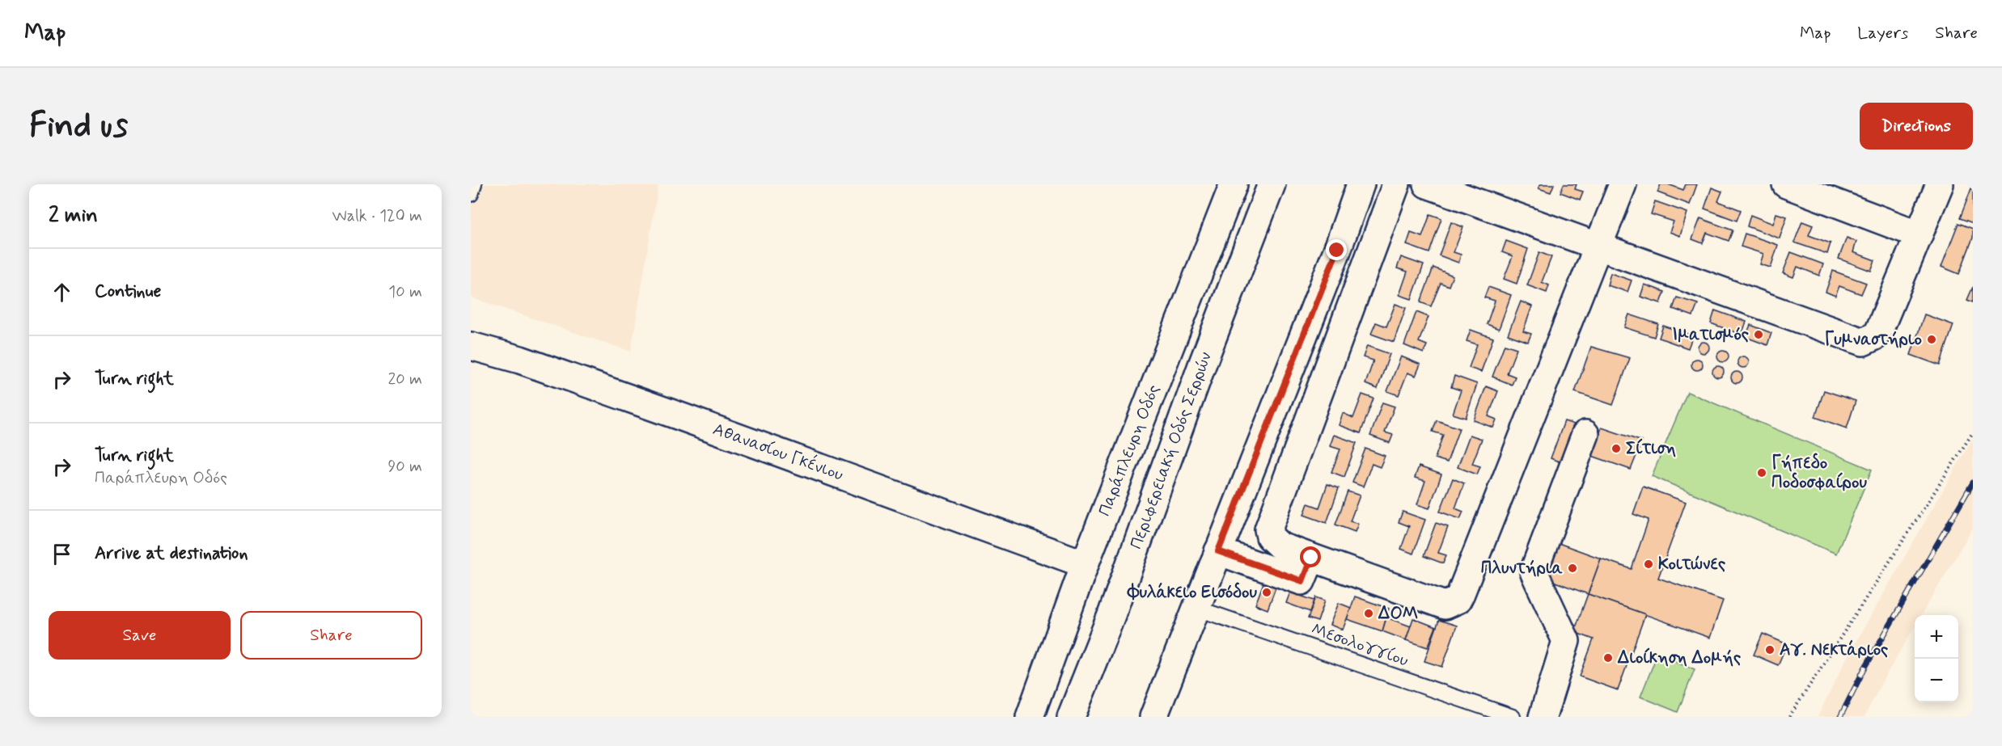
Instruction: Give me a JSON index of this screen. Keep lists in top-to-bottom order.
{
  "streets": {
    "street": ["Παράπλευρη Οδός", "Περιφερειακή Οδός Σερρών", "Αθανασίου Γκένιου"],
    "lane": ["Μεσολογγίου"]
  },
  "crossings": [
    ["Παράπλευρη Οδός", "Αθανασίου Γκένιου"]
  ],
  "places": [
    "Ιματισμός",
    "Γυμναστήριο",
    "Σίτιση",
    "Γήπεδο Ποδοσφαίρου",
    "Κοιτώνες",
    "Πλυντήρια",
    "Φυλάκειο Εισόδου",
    "ΔΟΜ",
    "Αγ. Νεκτάριος",
    "Διοίκηση Δομής"
  ],
  "page": {
    "header": "Map",
    "nav": ["Map", "Layers", "Share"],
    "buttons": [
      "Directions",
      ["Save", "Share"]
    ],
    "title": "Find us",
    "heading": ["2 min", "Walk · 120 m"],
    "list": [
      ["Continue", "10 m"],
      ["Turn right", "20 m"],
      ["Turn right", "Παράπλευρη Οδός", "90 m"],
      "Arrive at destination"
    ],
    "map_buttons": ["+", "−"]
  }
}
